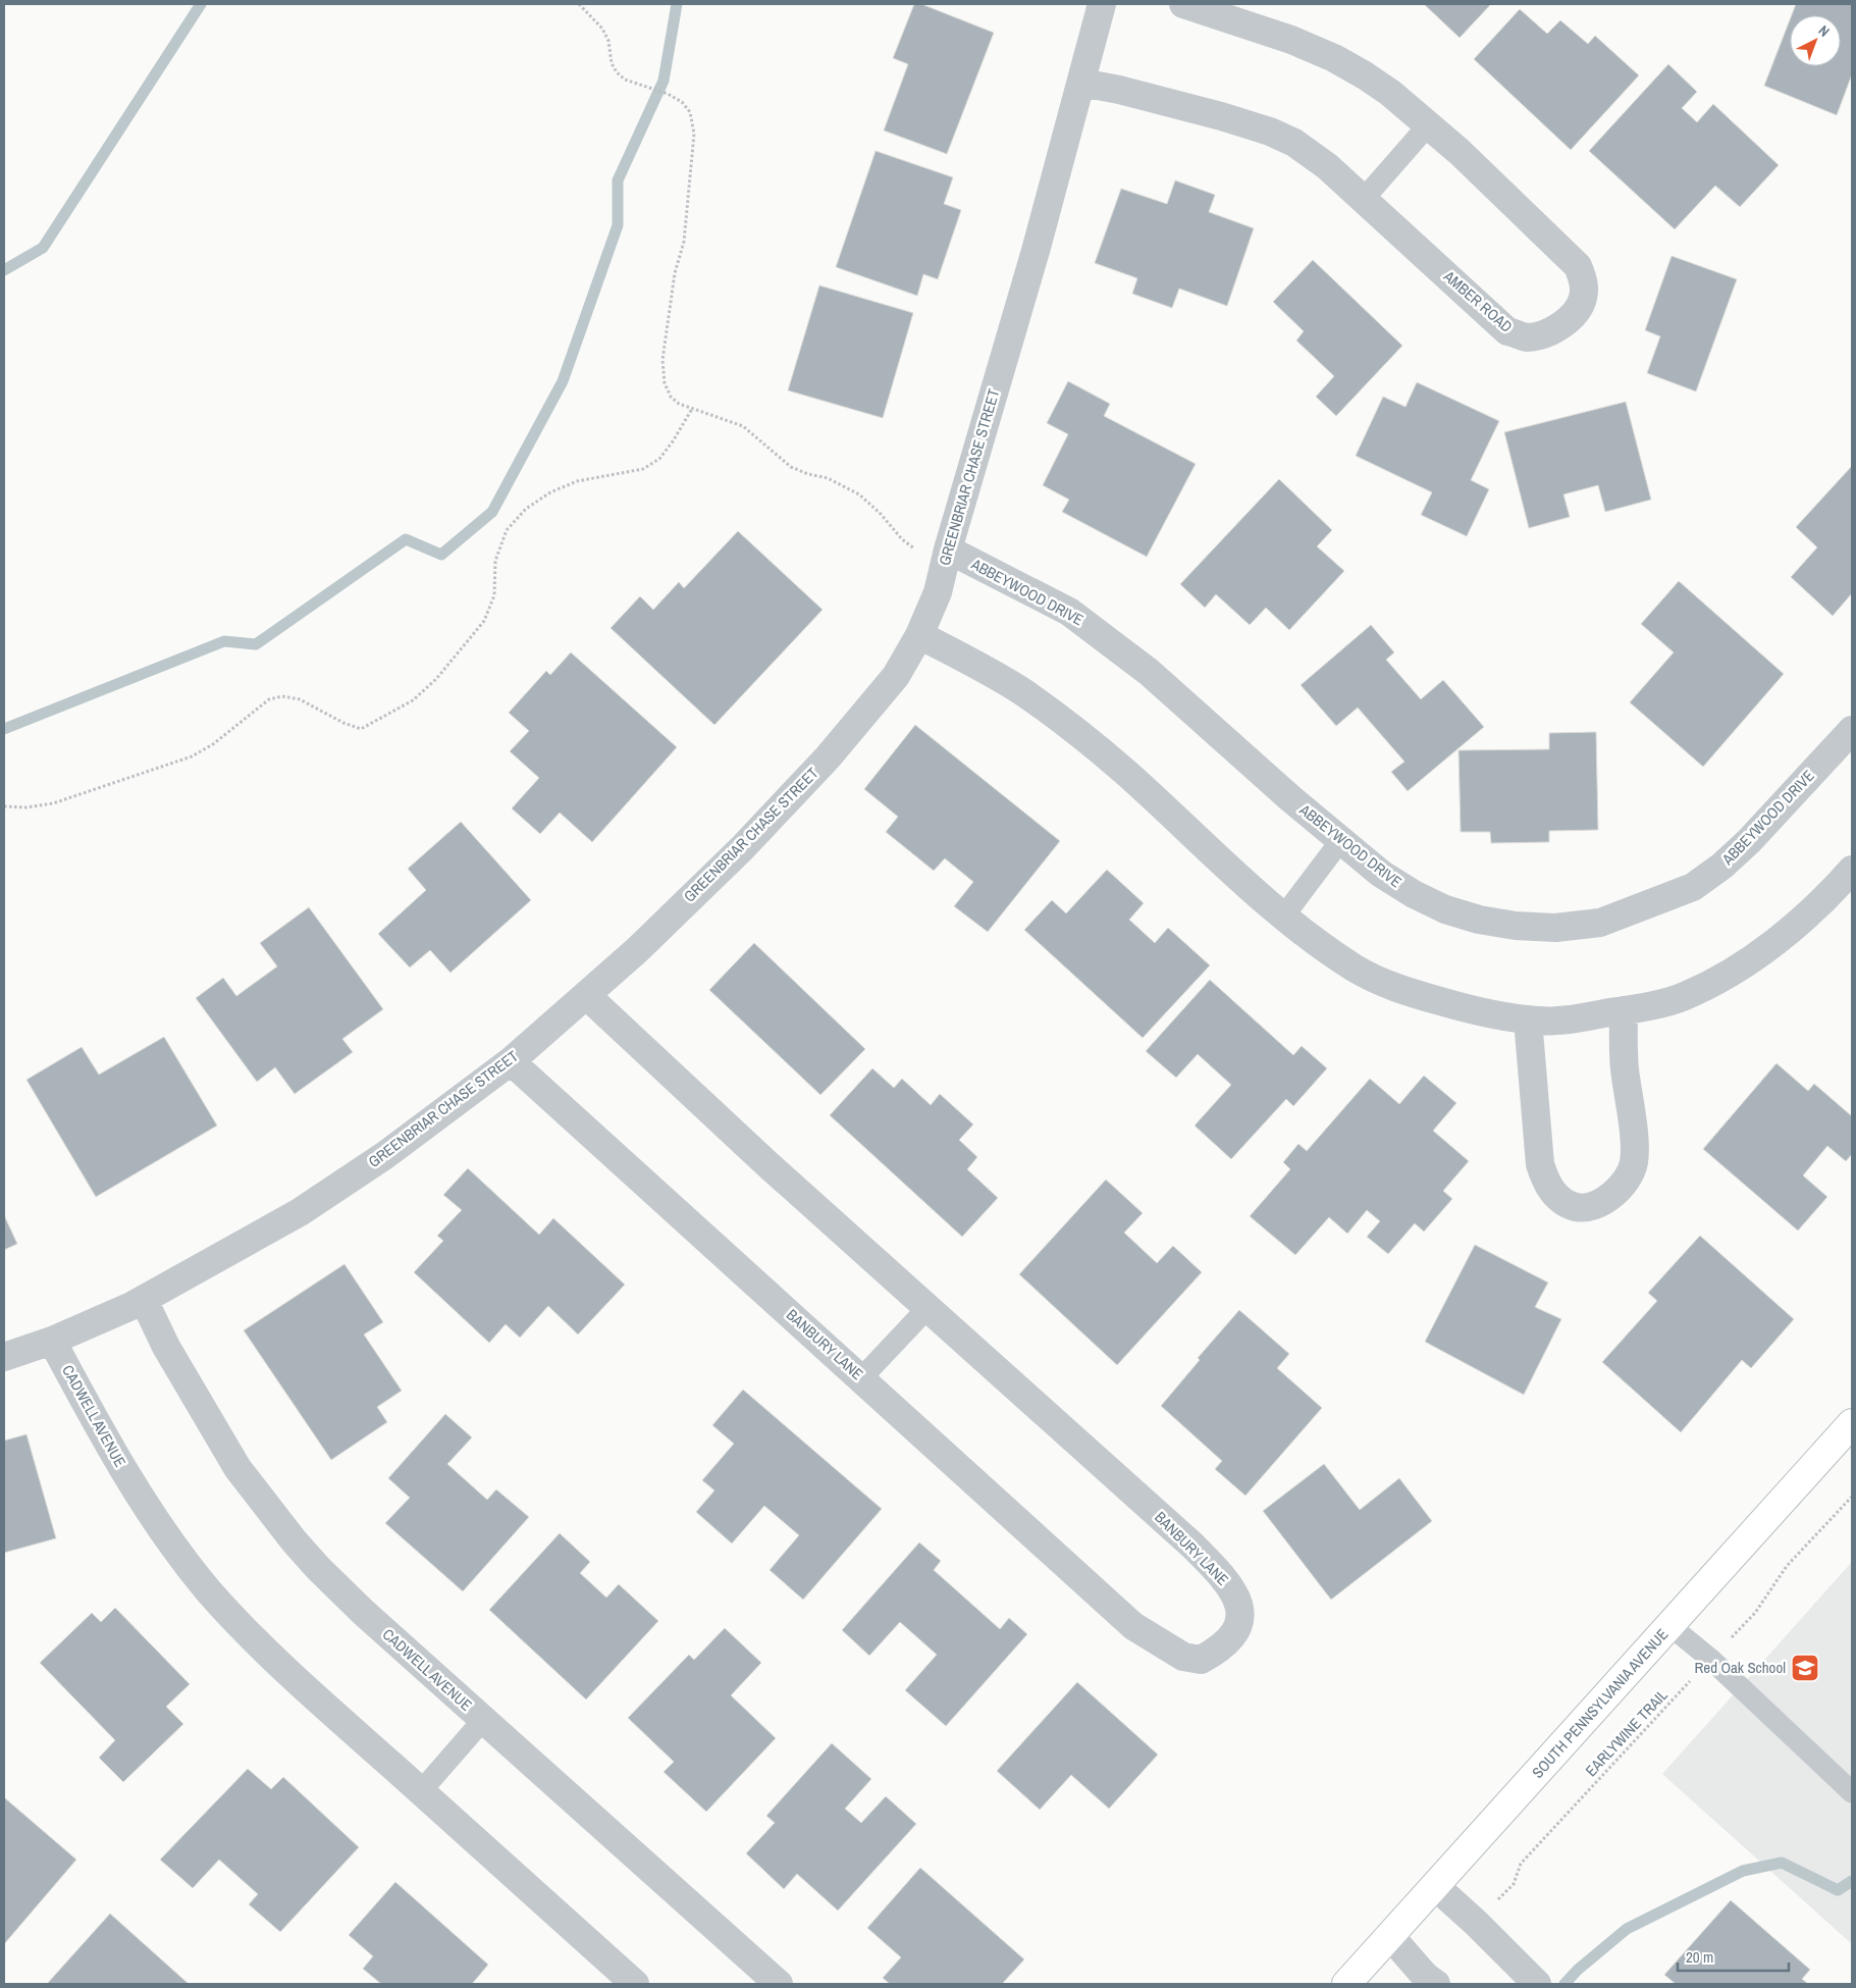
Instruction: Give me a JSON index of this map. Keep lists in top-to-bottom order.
{
  "streets": {
    "main road": ["SOUTH PENNSYLVANIA AVENUE"],
    "street": [
      "AMBER ROAD",
      "GREENBRIAR CHASE STREET",
      "ABBEYWOOD DRIVE",
      "BANBURY LANE",
      "CADWELL AVENUE"
    ],
    "path": ["EARLYWINE TRAIL"]
  },
  "crossings": [
    ["AMBER ROAD", "GREENBRIAR CHASE STREET"],
    ["GREENBRIAR CHASE STREET", "ABBEYWOOD DRIVE"],
    ["GREENBRIAR CHASE STREET", "BANBURY LANE"],
    ["GREENBRIAR CHASE STREET", "CADWELL AVENUE"]
  ],
  "places": {
    "school or university": ["Red Oak School"]
  },
  "scale_bar": "20 m",
  "north": "top right"
}
